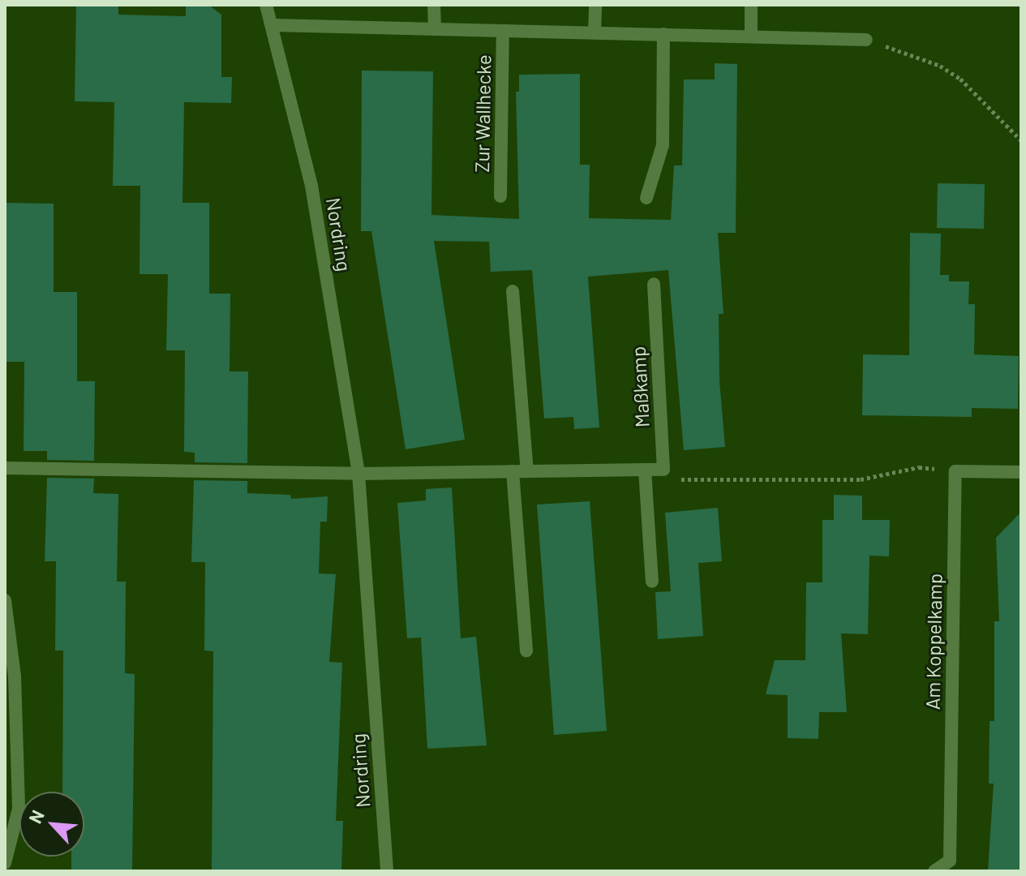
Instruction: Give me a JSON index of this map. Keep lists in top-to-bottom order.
{
  "streets": {
    "street": [
      "Zur Wallhecke",
      "Nordring",
      "Maßkamp",
      "Am Koppelkamp"
    ]
  },
  "crossings": [
    ["Zur Wallhecke", "Nordring"]
  ],
  "north": "top left"
}
